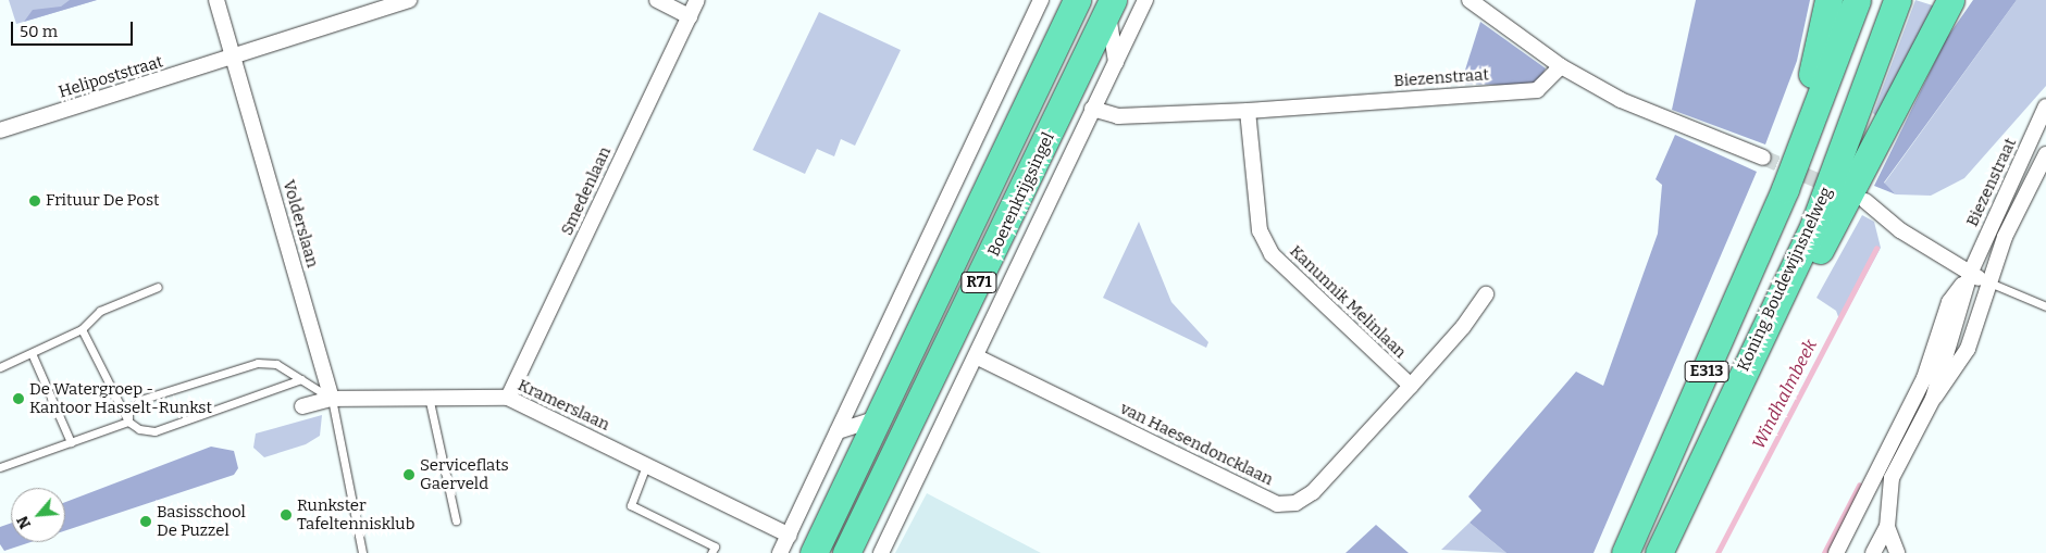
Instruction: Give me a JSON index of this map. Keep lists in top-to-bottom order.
{
  "streets": {
    "highway": [
      "Boerenkrijgsingel",
      "Koning Boudewijnsnelweg",
      "R71",
      "E313"
    ],
    "street": [
      "Helipoststraat",
      "Biezenstraat",
      "Smedenlaan",
      "Volderslaan",
      "Kanunnik Melinlaan",
      "Kramerslaan",
      "van Haesendoncklaan"
    ]
  },
  "crossings": [
    ["Helipoststraat", "Volderslaan"],
    ["Biezenstraat", "Boerenkrijgsingel"],
    ["Biezenstraat", "Kanunnik Melinlaan"],
    ["Smedenlaan", "Kramerslaan"],
    ["Boerenkrijgsingel", "van Haesendoncklaan"],
    ["Volderslaan", "Kramerslaan"],
    ["Kanunnik Melinlaan", "van Haesendoncklaan"]
  ],
  "water": ["Windhalmbeek"],
  "places": [
    "Frituur De Post",
    "De Watergroep - Kantoor Hasselt-Runkst",
    "Serviceflats Gaerveld",
    "Runkster Tafeltennisklub",
    "Basisschool De Puzzel"
  ],
  "scale_bar": "50 m",
  "north": "bottom left"
}
